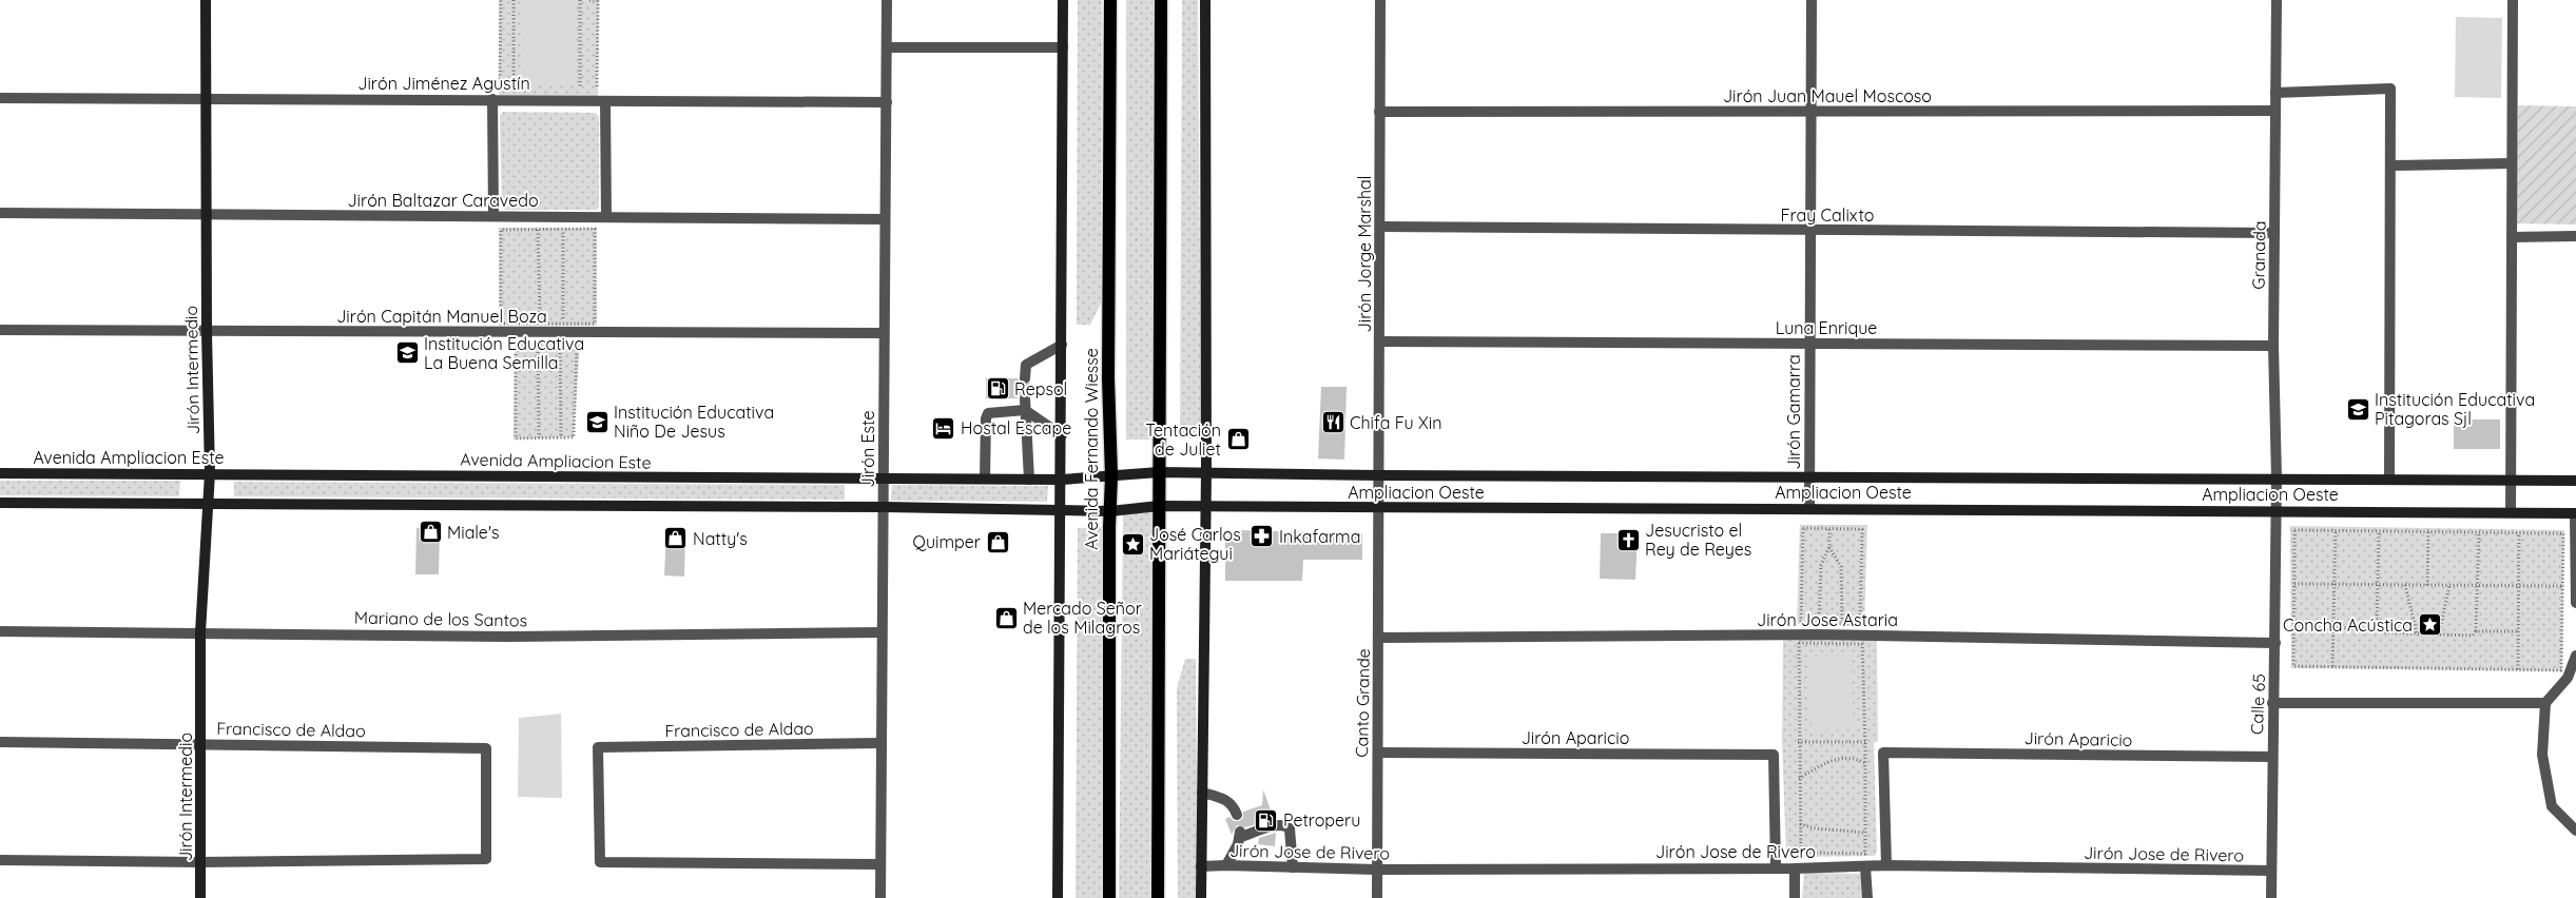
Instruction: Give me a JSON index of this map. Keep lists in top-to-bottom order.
{
  "streets": {
    "main road": [
      "Jirón Intermedio",
      "Avenida Fernando Wiesse",
      "Avenida Ampliacion Este",
      "Ampliacion Oeste"
    ],
    "street": [
      "Jirón Jiménez Agustín",
      "Jirón Juan Mauel Moscoso",
      "Jirón Baltazar Caravedo",
      "Fray Calixto",
      "Jirón Jorge Marshal",
      "Granada",
      "Jirón Capitán Manuel Boza",
      "Luna Enrique",
      "Jirón Gamarra",
      "Jirón Este",
      "Mariano de los Santos",
      "Jirón Jose Astaria",
      "Canto Grande",
      "Calle 65",
      "Francisco de Aldao",
      "Jirón Aparicio",
      "Jirón Jose de Rivero"
    ]
  },
  "crossings": [
    ["Jirón Jiménez Agustín", "Jirón Intermedio"],
    ["Jirón Jiménez Agustín", "Jirón Este"],
    ["Jirón Juan Mauel Moscoso", "Jirón Jorge Marshal"],
    ["Jirón Juan Mauel Moscoso", "Granada"],
    ["Jirón Juan Mauel Moscoso", "Jirón Gamarra"],
    ["Jirón Baltazar Caravedo", "Jirón Intermedio"],
    ["Jirón Baltazar Caravedo", "Jirón Este"],
    ["Fray Calixto", "Jirón Jorge Marshal"],
    ["Fray Calixto", "Granada"],
    ["Fray Calixto", "Jirón Gamarra"],
    ["Jirón Jorge Marshal", "Luna Enrique"],
    ["Jirón Jorge Marshal", "Ampliacion Oeste"],
    ["Jirón Jorge Marshal", "Canto Grande"],
    ["Granada", "Luna Enrique"],
    ["Granada", "Ampliacion Oeste"],
    ["Granada", "Calle 65"],
    ["Jirón Capitán Manuel Boza", "Jirón Intermedio"],
    ["Jirón Capitán Manuel Boza", "Jirón Este"],
    ["Luna Enrique", "Jirón Gamarra"],
    ["Jirón Intermedio", "Avenida Ampliacion Este"],
    ["Jirón Intermedio", "Mariano de los Santos"],
    ["Jirón Intermedio", "Francisco de Aldao"],
    ["Jirón Gamarra", "Ampliacion Oeste"],
    ["Jirón Este", "Avenida Ampliacion Este"],
    ["Jirón Este", "Mariano de los Santos"],
    ["Jirón Este", "Francisco de Aldao"],
    ["Avenida Fernando Wiesse", "Avenida Ampliacion Este"],
    ["Avenida Fernando Wiesse", "Ampliacion Oeste"],
    ["Avenida Ampliacion Este", "Ampliacion Oeste"],
    ["Ampliacion Oeste", "Canto Grande"],
    ["Ampliacion Oeste", "Calle 65"],
    ["Jirón Jose Astaria", "Canto Grande"],
    ["Jirón Jose Astaria", "Calle 65"],
    ["Canto Grande", "Jirón Aparicio"],
    ["Canto Grande", "Jirón Jose de Rivero"],
    ["Calle 65", "Jirón Aparicio"],
    ["Calle 65", "Jirón Jose de Rivero"],
    ["Jirón Aparicio", "Jirón Jose de Rivero"]
  ],
  "places": {
    "school or university": ["Institución Educativa La Buena Semilla", "Institución Educativa Pitagoras Sjl", "Institución Educativa Niño De Jesus"],
    "fuel station": ["Repsol", "Petroperu"],
    "restaurant": ["Chifa Fu Xin"],
    "hotel": ["Hostal Escape"],
    "shop": [
      "Tentación de Juliet",
      "Miale's",
      "Natty's",
      "Quimper",
      "Mercado Señor de los Milagros"
    ],
    "pharmacy": ["Inkafarma"],
    "church": ["Jesucristo el Rey de Reyes"],
    "place": ["José Carlos Mariátegui", "Concha Acústica"]
  }
}
